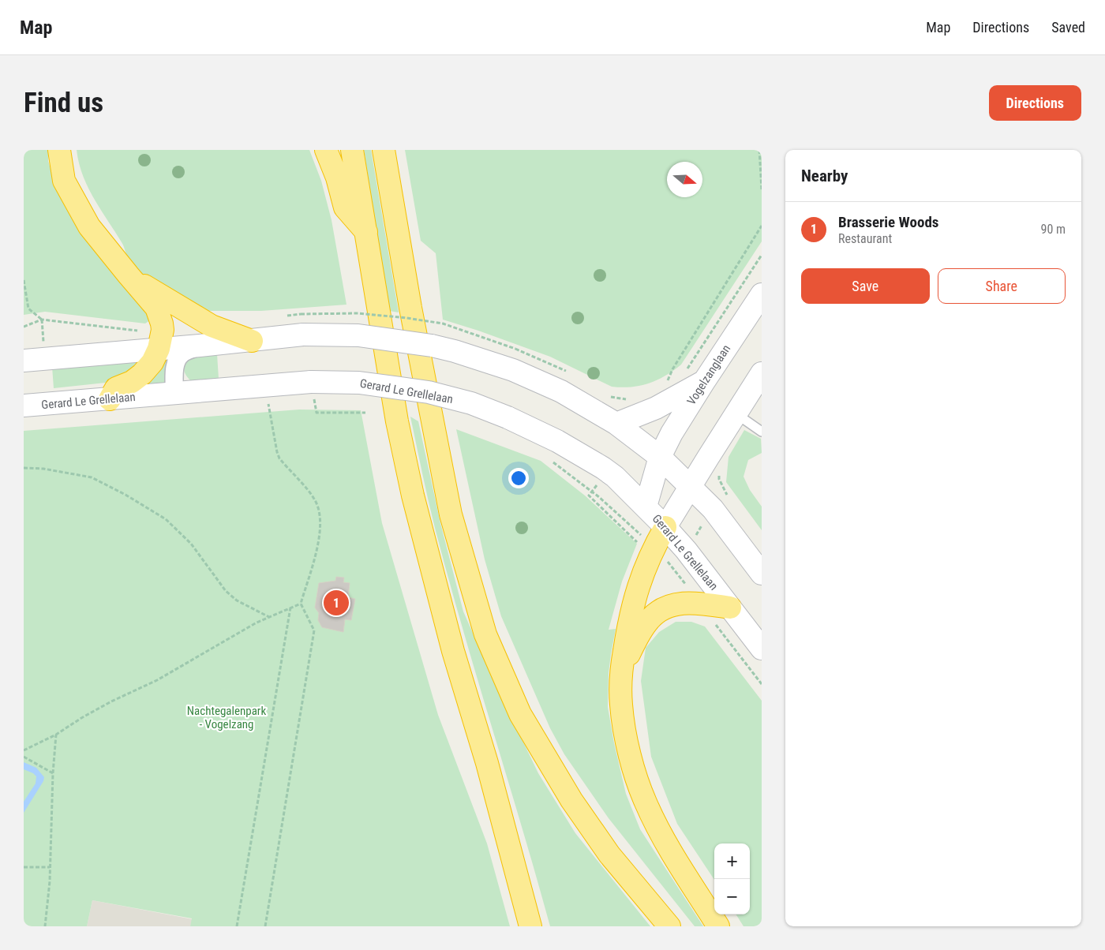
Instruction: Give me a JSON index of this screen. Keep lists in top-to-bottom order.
{
  "streets": {
    "street": ["Vogelzanglaan", "Gerard Le Grellelaan"]
  },
  "crossings": [
    ["Vogelzanglaan", "Gerard Le Grellelaan"]
  ],
  "parks": ["Nachtegalenpark - Vogelzang"],
  "north": "right",
  "page": {
    "header": "Map",
    "nav": ["Map", "Directions", "Saved"],
    "buttons": [
      "Directions",
      ["Save", "Share"]
    ],
    "title": "Find us",
    "heading": "Nearby",
    "list": [
      {
        "mark": "1",
        "name": "Brasserie Woods",
        "note": "Restaurant",
        "value": "90 m"
      }
    ],
    "pins": "1",
    "map_buttons": ["+", "−"]
  }
}
